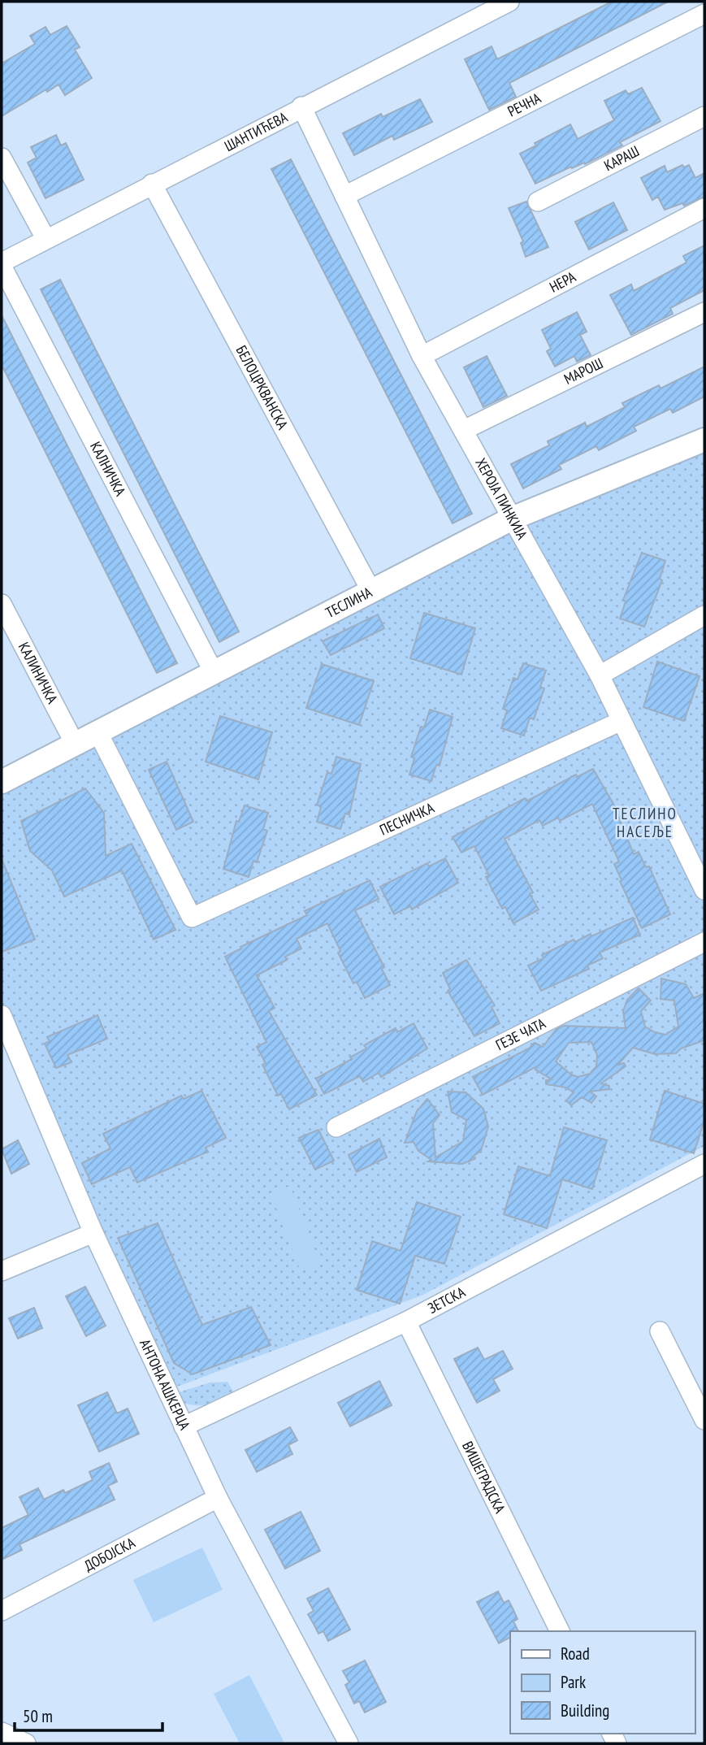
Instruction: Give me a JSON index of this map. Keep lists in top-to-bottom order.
{
  "streets": {
    "street": [
      "РЕЧНА",
      "ШАНТИЋЕВА",
      "КАРАШ",
      "НЕРА",
      "МАРОШ",
      "БЕЛОЦРКВАНСКА",
      "КАЛНИЧКА",
      "ХЕРОЈА ПИНКИЈА",
      "ТЕСЛИНА",
      "КАЛИНИЧКА",
      "ПЕСНИЧКА",
      "ГЕЗЕ ЧАТА",
      "ЗЕТСКА",
      "АНТОНА АШКЕРЦА",
      "ВИШЕГРАДСКА",
      "ДОБОЈСКА"
    ]
  },
  "crossings": [
    ["РЕЧНА", "ХЕРОЈА ПИНКИЈА"],
    ["ШАНТИЋЕВА", "БЕЛОЦРКВАНСКА"],
    ["ШАНТИЋЕВА", "КАЛНИЧКА"],
    ["ШАНТИЋЕВА", "ХЕРОЈА ПИНКИЈА"],
    ["НЕРА", "ХЕРОЈА ПИНКИЈА"],
    ["МАРОШ", "ХЕРОЈА ПИНКИЈА"],
    ["БЕЛОЦРКВАНСКА", "ТЕСЛИНА"],
    ["КАЛНИЧКА", "ТЕСЛИНА"],
    ["ХЕРОЈА ПИНКИЈА", "ТЕСЛИНА"],
    ["ХЕРОЈА ПИНКИЈА", "ПЕСНИЧКА"],
    ["ТЕСЛИНА", "КАЛИНИЧКА"],
    ["ТЕСЛИНА", "ПЕСНИЧКА"],
    ["ЗЕТСКА", "АНТОНА АШКЕРЦА"],
    ["ЗЕТСКА", "ВИШЕГРАДСКА"],
    ["АНТОНА АШКЕРЦА", "ДОБОЈСКА"]
  ],
  "districts": ["ТЕСЛИНО НАСЕЉЕ"],
  "legend": ["Road", "Park", "Building"],
  "scale_bar": "50 m"
}
